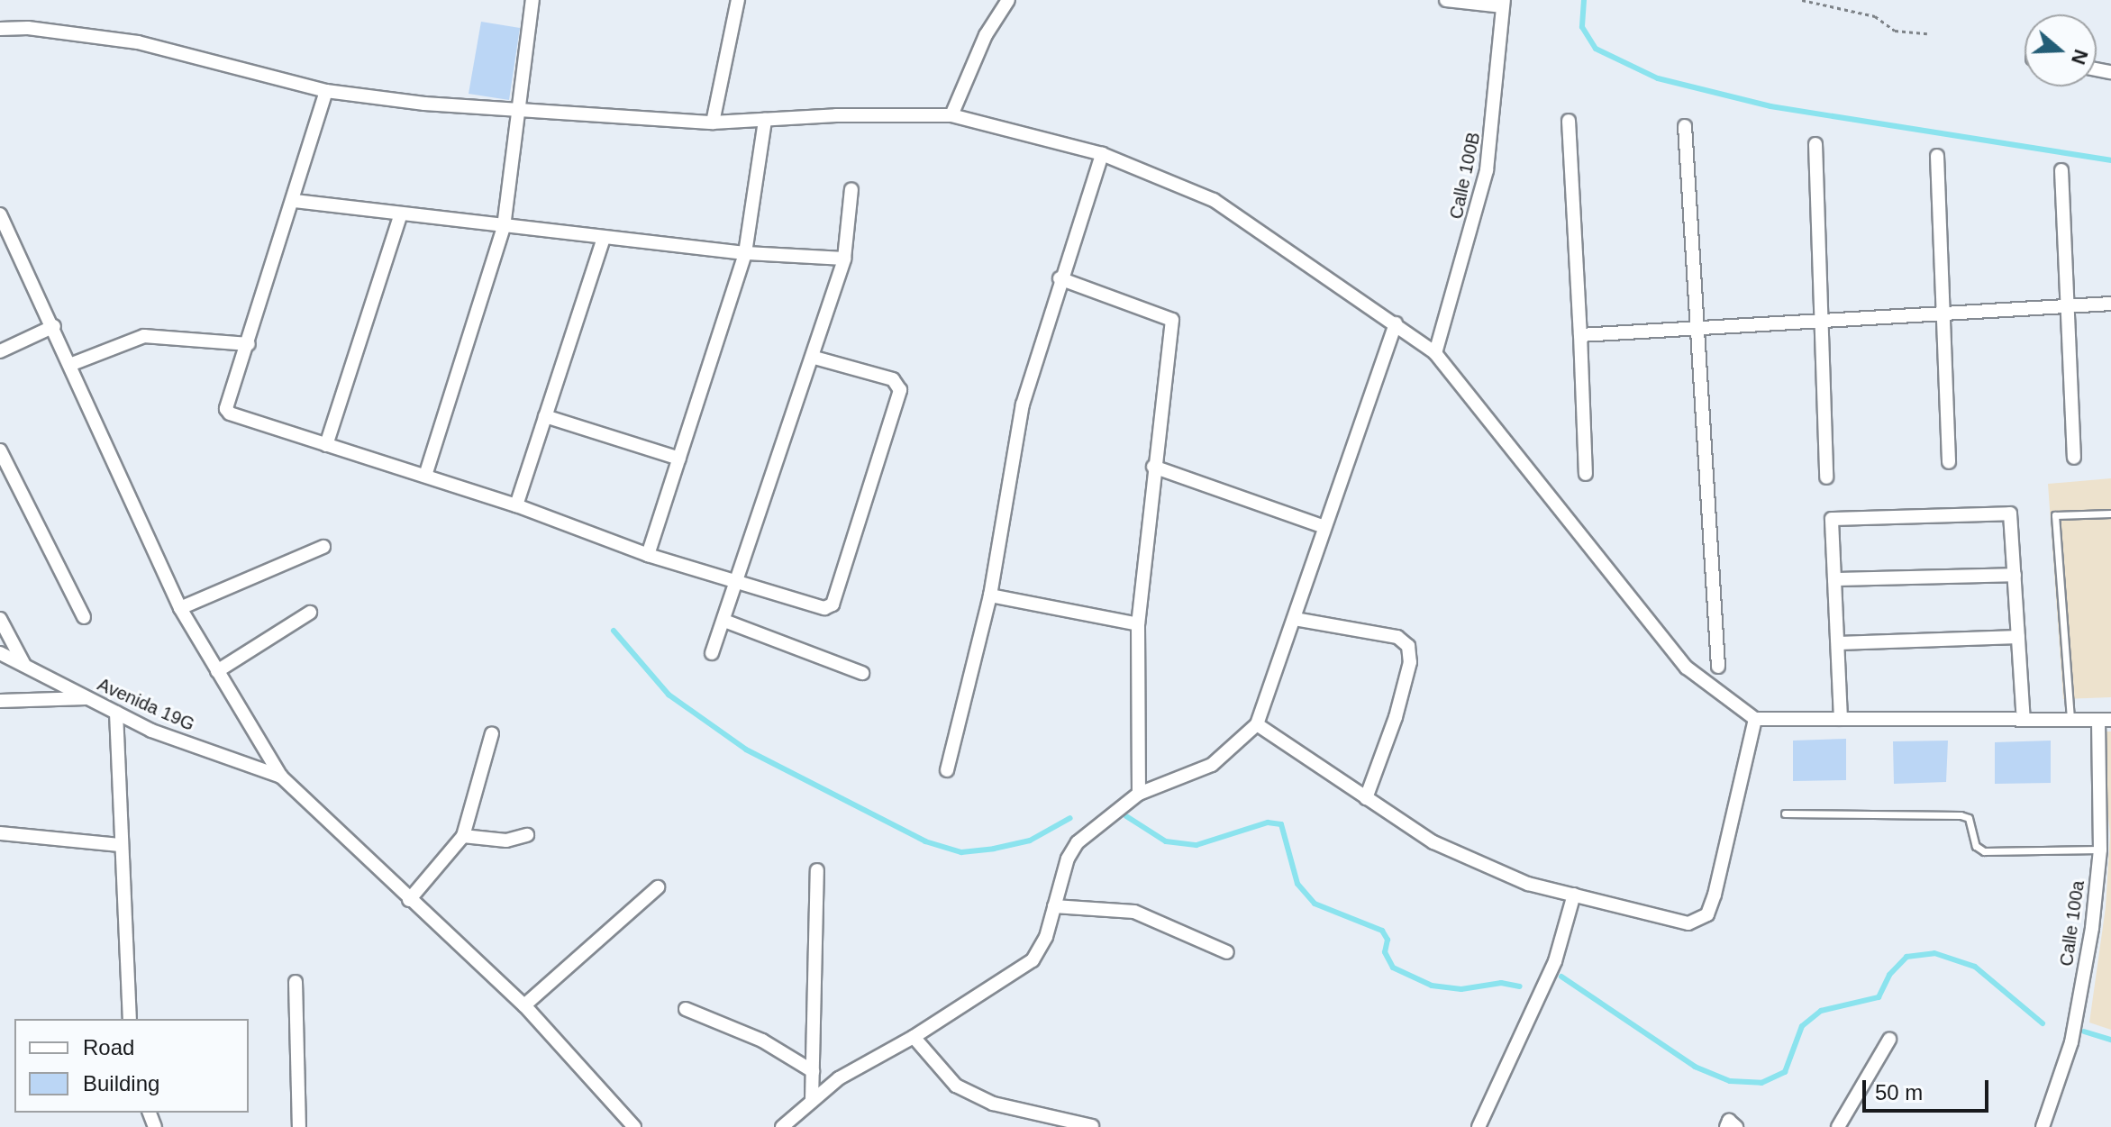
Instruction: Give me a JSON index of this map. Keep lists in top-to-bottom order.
{
  "streets": {
    "street": ["Calle 100B", "Avenida 19G", "Calle 100a"]
  },
  "legend": ["Road", "Building"],
  "scale_bar": "50 m",
  "north": "right"
}
